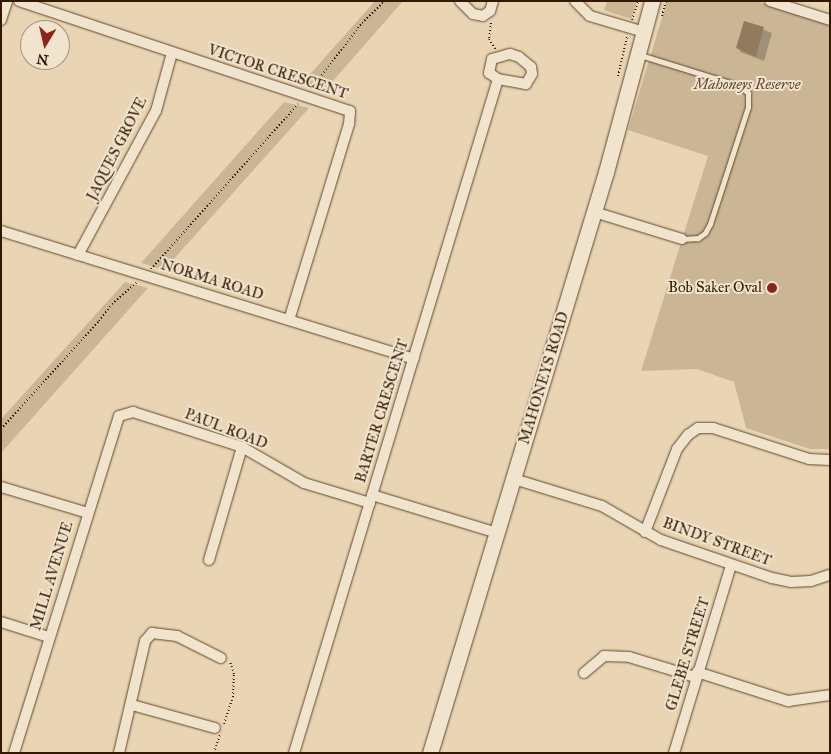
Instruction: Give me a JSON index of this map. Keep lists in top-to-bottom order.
{
  "streets": {
    "main road": ["MAHONEYS ROAD"],
    "street": [
      "VICTOR CRESCENT",
      "JAQUES GROVE",
      "NORMA ROAD",
      "BARTER CRESCENT",
      "PAUL ROAD",
      "BINDY STREET",
      "MILL AVENUE",
      "GLEBE STREET"
    ]
  },
  "crossings": [
    ["VICTOR CRESCENT", "JAQUES GROVE"],
    ["VICTOR CRESCENT", "NORMA ROAD"],
    ["JAQUES GROVE", "NORMA ROAD"],
    ["NORMA ROAD", "BARTER CRESCENT"],
    ["MAHONEYS ROAD", "PAUL ROAD"],
    ["MAHONEYS ROAD", "BINDY STREET"],
    ["BARTER CRESCENT", "PAUL ROAD"],
    ["PAUL ROAD", "MILL AVENUE"],
    ["BINDY STREET", "GLEBE STREET"]
  ],
  "parks": ["Mahoneys Reserve"],
  "places": ["Bob Saker Oval"],
  "north": "bottom"
}
